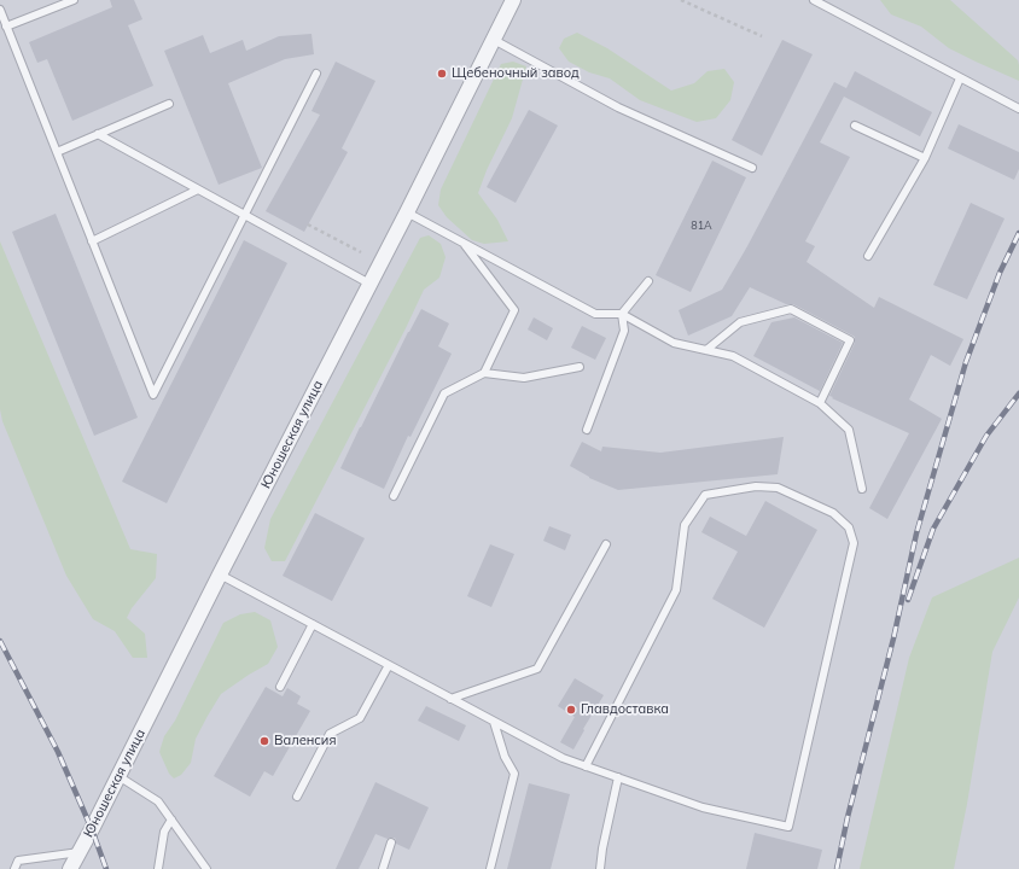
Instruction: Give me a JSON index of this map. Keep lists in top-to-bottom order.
{
  "streets": {
    "street": ["Юношеская улица"]
  },
  "places": ["Щебеночный завод", "Главдоставка", "Валенсия"],
  "house_numbers": ["81А"]
}
